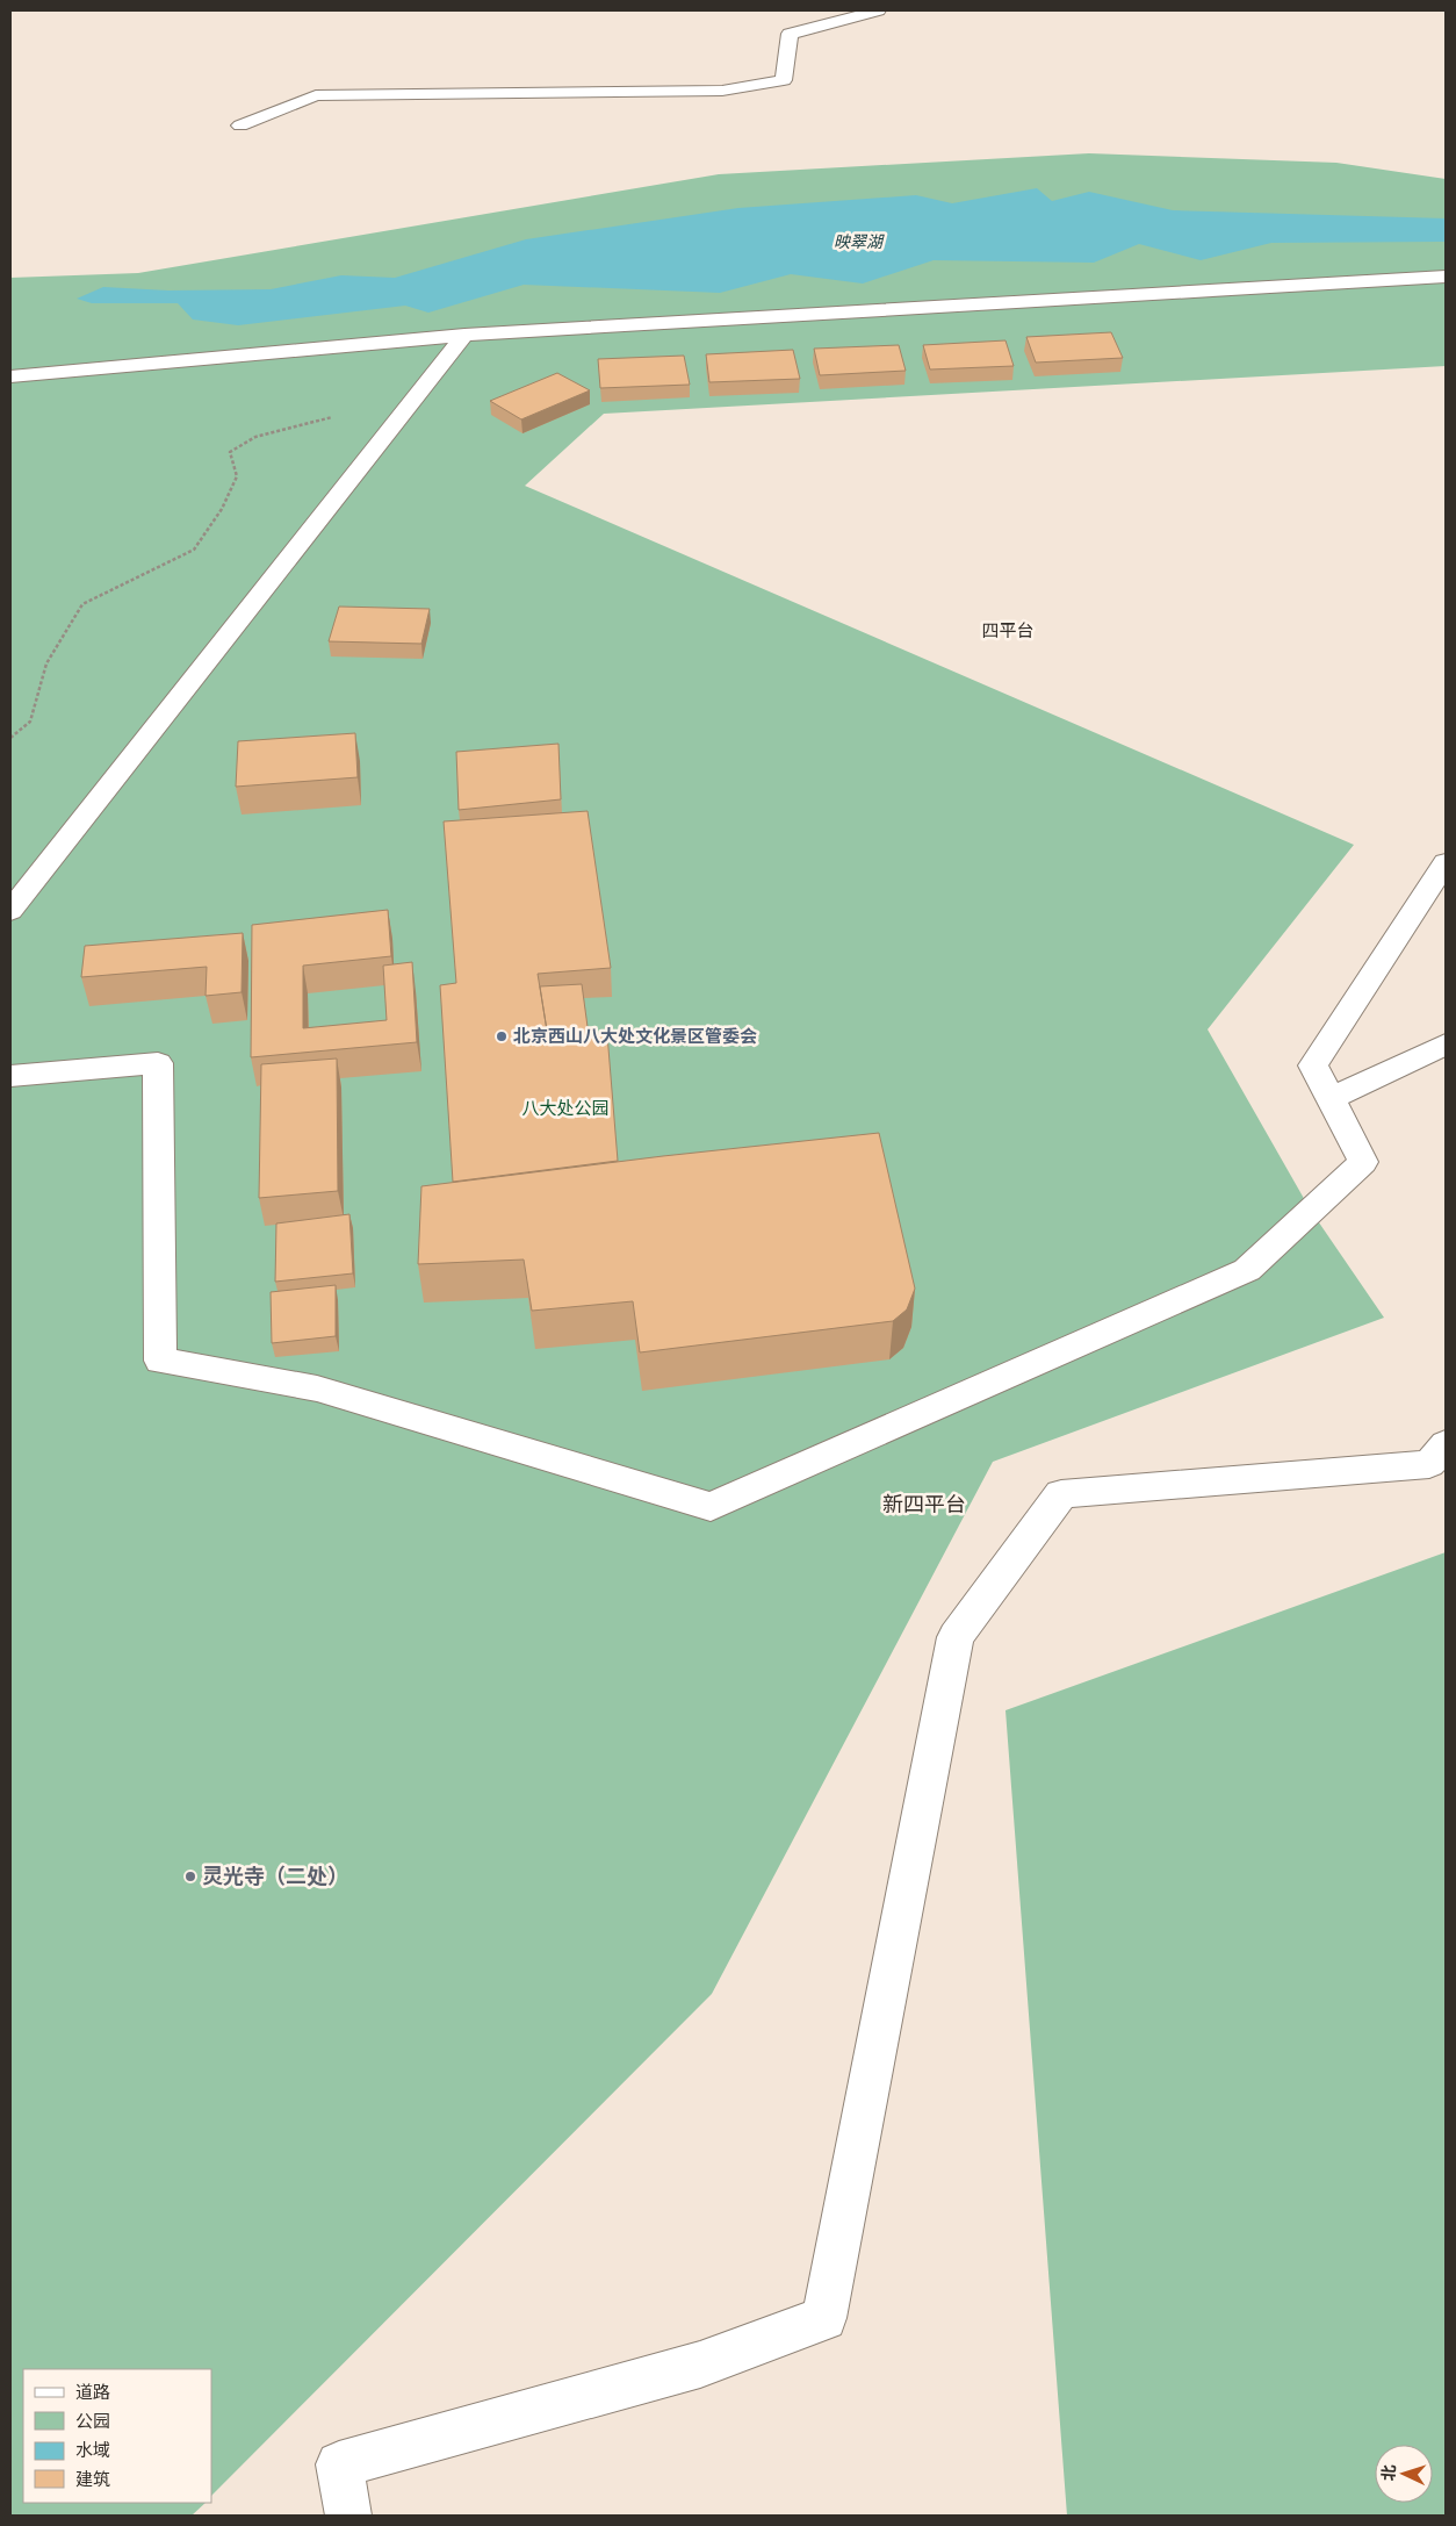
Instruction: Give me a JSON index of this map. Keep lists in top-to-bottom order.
{
  "districts": ["四平台", "新四平台"],
  "water": ["映翠湖"],
  "parks": ["八大处公园"],
  "places": ["北京西山八大处文化景区管委会", "灵光寺（二处）"],
  "legend": [
    "道路",
    "公园",
    "水域",
    "建筑"
  ],
  "north": "left"
}
